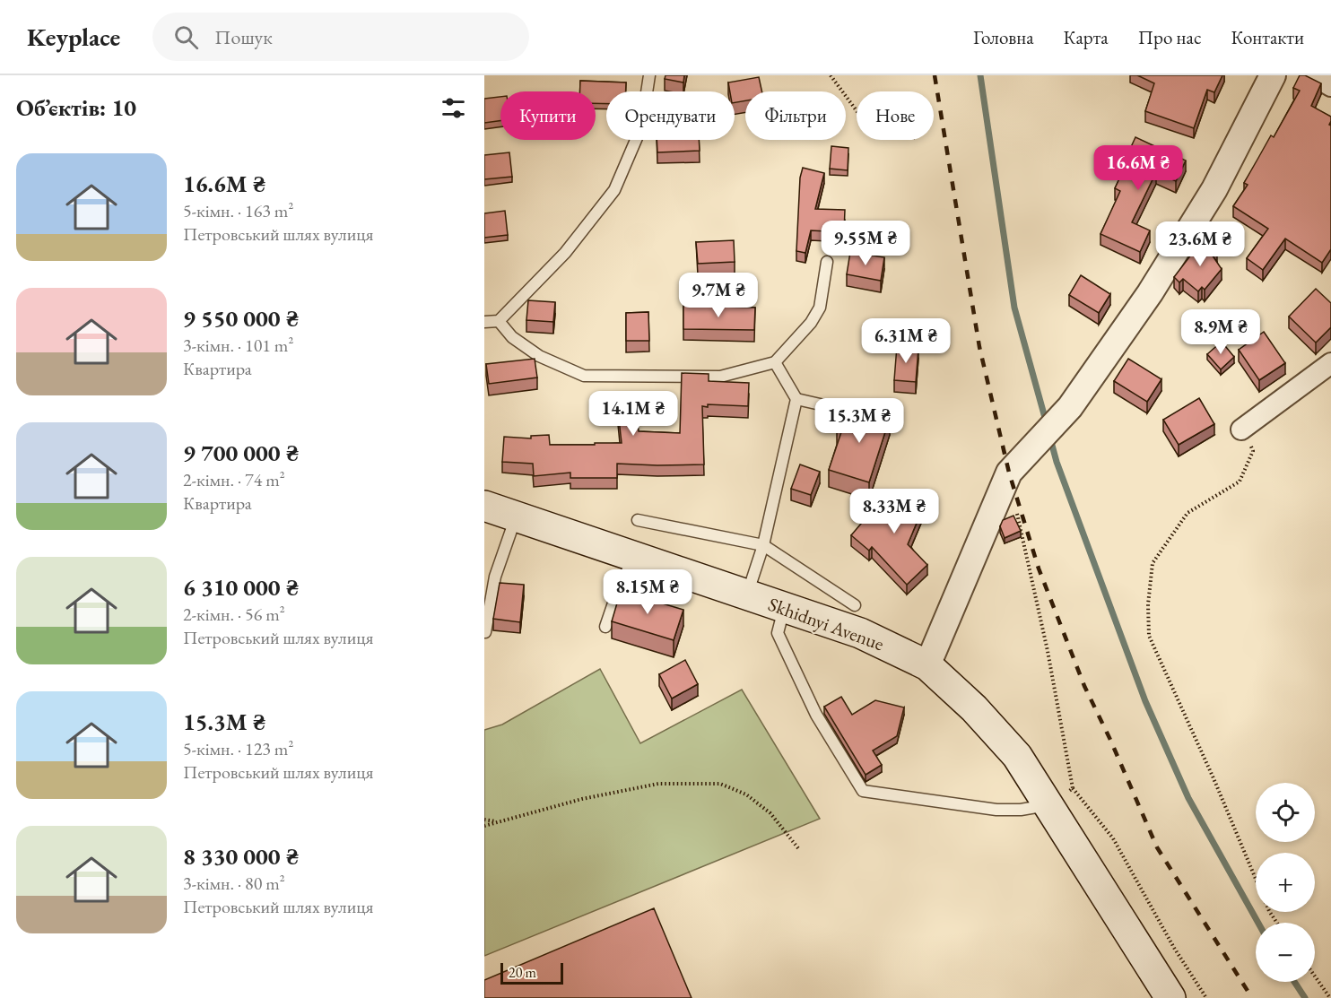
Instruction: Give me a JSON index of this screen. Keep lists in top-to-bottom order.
{
  "streets": {
    "main road": ["Skhidnyi Avenue"]
  },
  "scale_bar": "20 m",
  "page": {
    "header": "Keyplace",
    "search": "Пошук",
    "nav": [
      "Головна",
      "Карта",
      "Про нас",
      "Контакти"
    ],
    "heading": "Об’єктів: 10",
    "chip": [
      "Купити",
      "Орендувати",
      "Фільтри",
      "Нове"
    ],
    "list": [
      {
        "name": "16.6M ₴",
        "note": "5-кімн. · 163 m² · Петровський шлях вулиця"
      },
      {
        "name": "9 550 000 ₴",
        "note": "3-кімн. · 101 m² · Квартира"
      },
      {
        "name": "9 700 000 ₴",
        "note": "2-кімн. · 74 m² · Квартира"
      },
      {
        "name": "6 310 000 ₴",
        "note": "2-кімн. · 56 m² · Петровський шлях вулиця"
      },
      {
        "name": "15.3M ₴",
        "note": "5-кімн. · 123 m² · Петровський шлях вулиця"
      },
      {
        "name": "8 330 000 ₴",
        "note": "3-кімн. · 80 m² · Петровський шлях вулиця"
      }
    ],
    "price": [
      "16.6M ₴",
      "9.55M ₴",
      "23.6M ₴",
      "9.7M ₴",
      "8.9M ₴",
      "6.31M ₴",
      "14.1M ₴",
      "15.3M ₴",
      "8.33M ₴",
      "8.15M ₴"
    ],
    "map_buttons": ["+", "−"],
    "scale": "20 m"
  }
}
